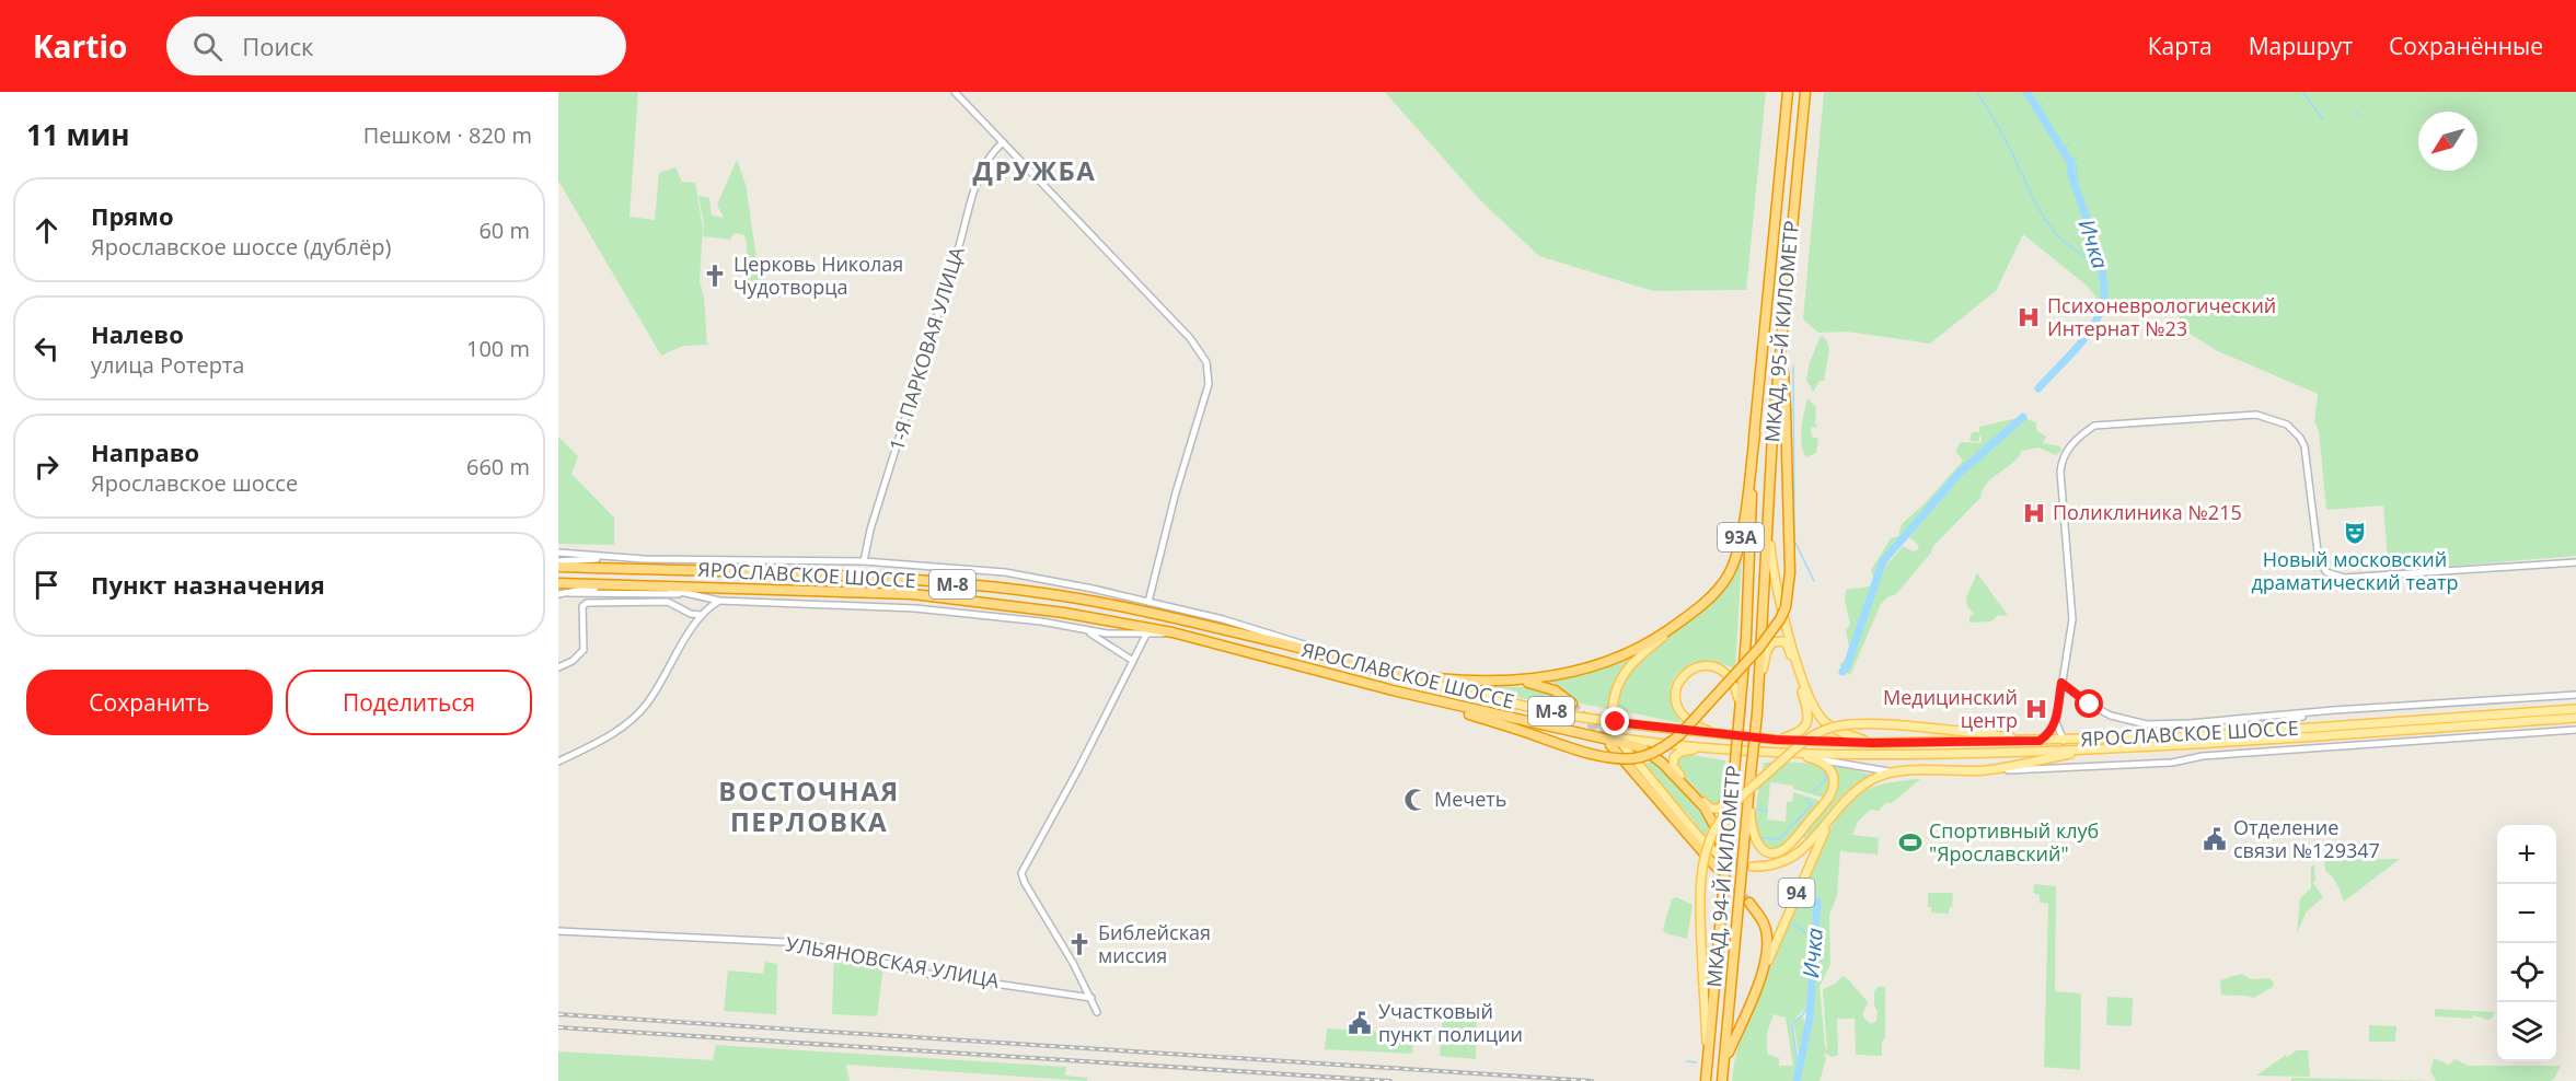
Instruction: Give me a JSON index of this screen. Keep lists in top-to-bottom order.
{
  "streets": {
    "highway": [
      "МКАД, 95-Й КИЛОМЕТР",
      "93A",
      "ЯРОСЛАВСКОЕ ШОССЕ",
      "М-8",
      "МКАД, 94-Й КИЛОМЕТР"
    ],
    "main road": ["94"],
    "street": ["1-Я ПАРКОВАЯ УЛИЦА", "УЛЬЯНОВСКАЯ УЛИЦА"]
  },
  "crossings": [
    ["МКАД, 95-Й КИЛОМЕТР", "93A"],
    ["МКАД, 95-Й КИЛОМЕТР", "МКАД, 94-Й КИЛОМЕТР"],
    ["93A", "ЯРОСЛАВСКОЕ ШОССЕ"]
  ],
  "districts": ["ДРУЖБА", "ВОСТОЧНАЯ ПЕРЛОВКА"],
  "water": ["Ичка"],
  "places": {
    "church": ["Церковь Николая Чудотворца", "Библейская миссия"],
    "hospital": ["Психоневрологический Интернат №23", "Поликлиника №215", "Медицинский центр"],
    "theatre": ["Новый московский драматический театр"],
    "mosque": ["Мечеть"],
    "public building": ["Отделение связи №129347", "Участковый пункт полиции"],
    "sports": ["Спортивный клуб \"Ярославский\""]
  },
  "north": "bottom left",
  "page": {
    "header": "Kartio",
    "search": "Поиск",
    "nav": ["Карта", "Маршрут", "Сохранённые"],
    "heading": ["11 мин", "Пешком · 820 m"],
    "list": [
      ["Прямо", "Ярославское шоссе (дублёр)", "60 m"],
      ["Налево", "улица Ротерта", "100 m"],
      ["Направо", "Ярославское шоссе", "660 m"],
      "Пункт назначения"
    ],
    "buttons": ["Сохранить", "Поделиться"],
    "map_buttons": ["+", "−"]
  }
}
